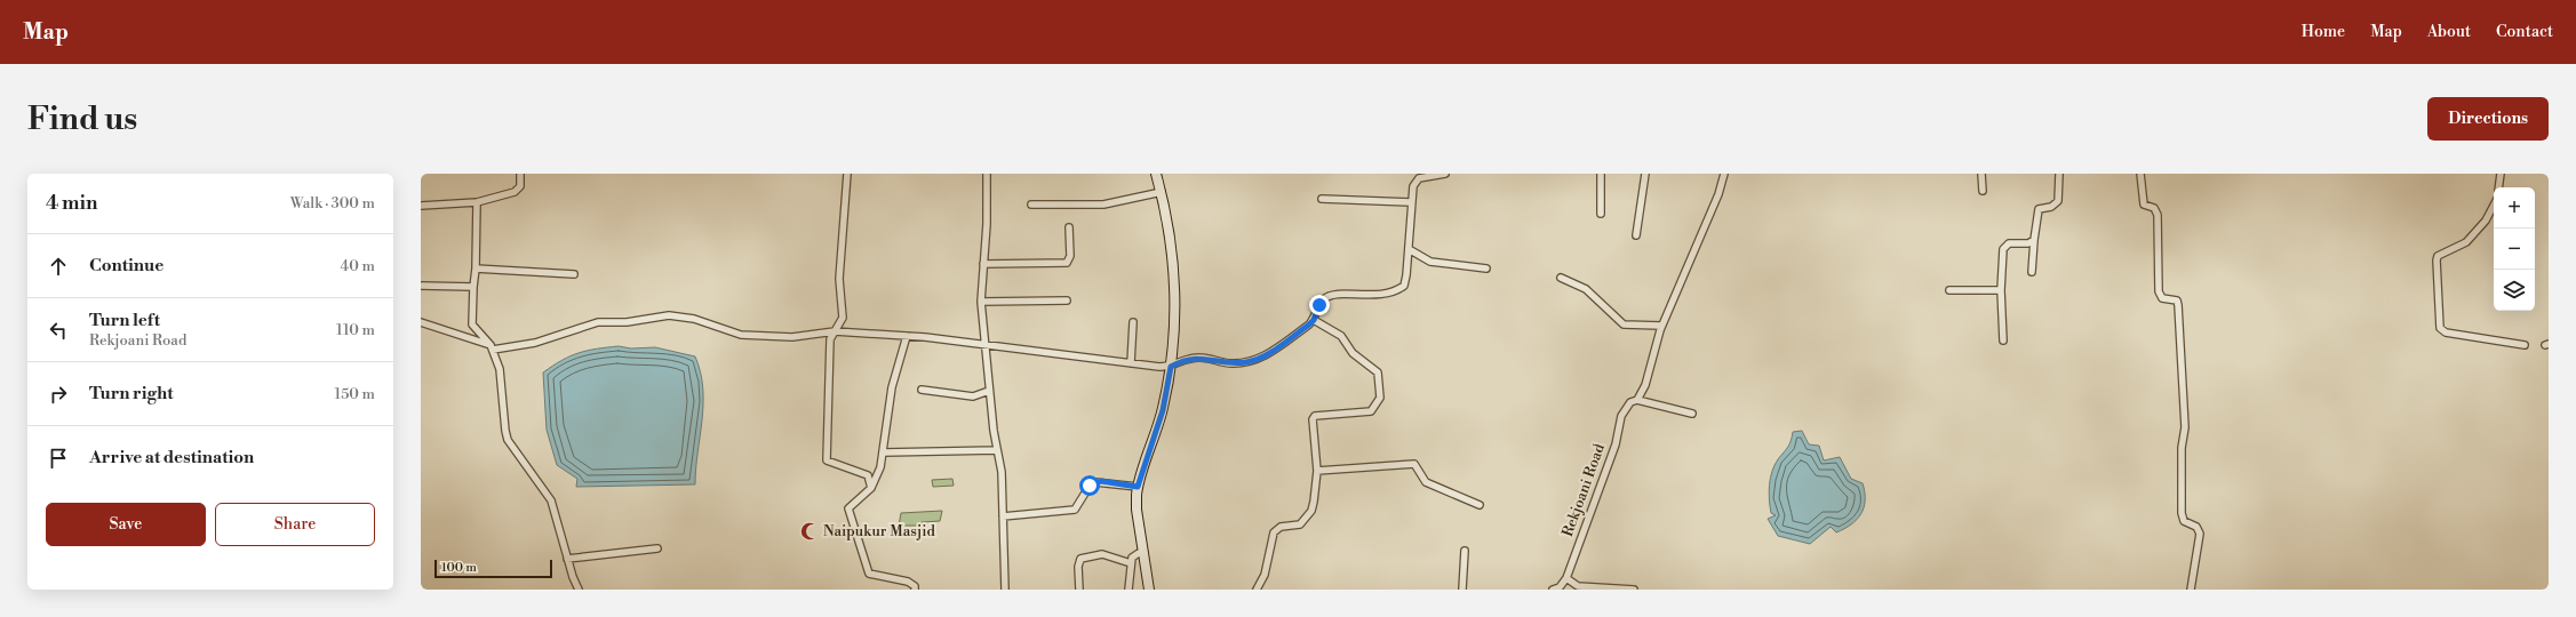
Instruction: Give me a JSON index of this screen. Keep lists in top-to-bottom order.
{
  "streets": {
    "street": ["Rekjoani Road"]
  },
  "places": {
    "mosque": ["Naipukur Masjid"]
  },
  "scale_bar": "100 m",
  "page": {
    "header": "Map",
    "nav": [
      "Home",
      "Map",
      "About",
      "Contact"
    ],
    "buttons": [
      "Directions",
      ["Save", "Share"]
    ],
    "title": "Find us",
    "heading": ["4 min", "Walk · 300 m"],
    "map_buttons": ["+", "−"],
    "list": [
      ["Continue", "40 m"],
      ["Turn left", "Rekjoani Road", "110 m"],
      ["Turn right", "150 m"],
      "Arrive at destination"
    ],
    "scale": "100 m"
  }
}
